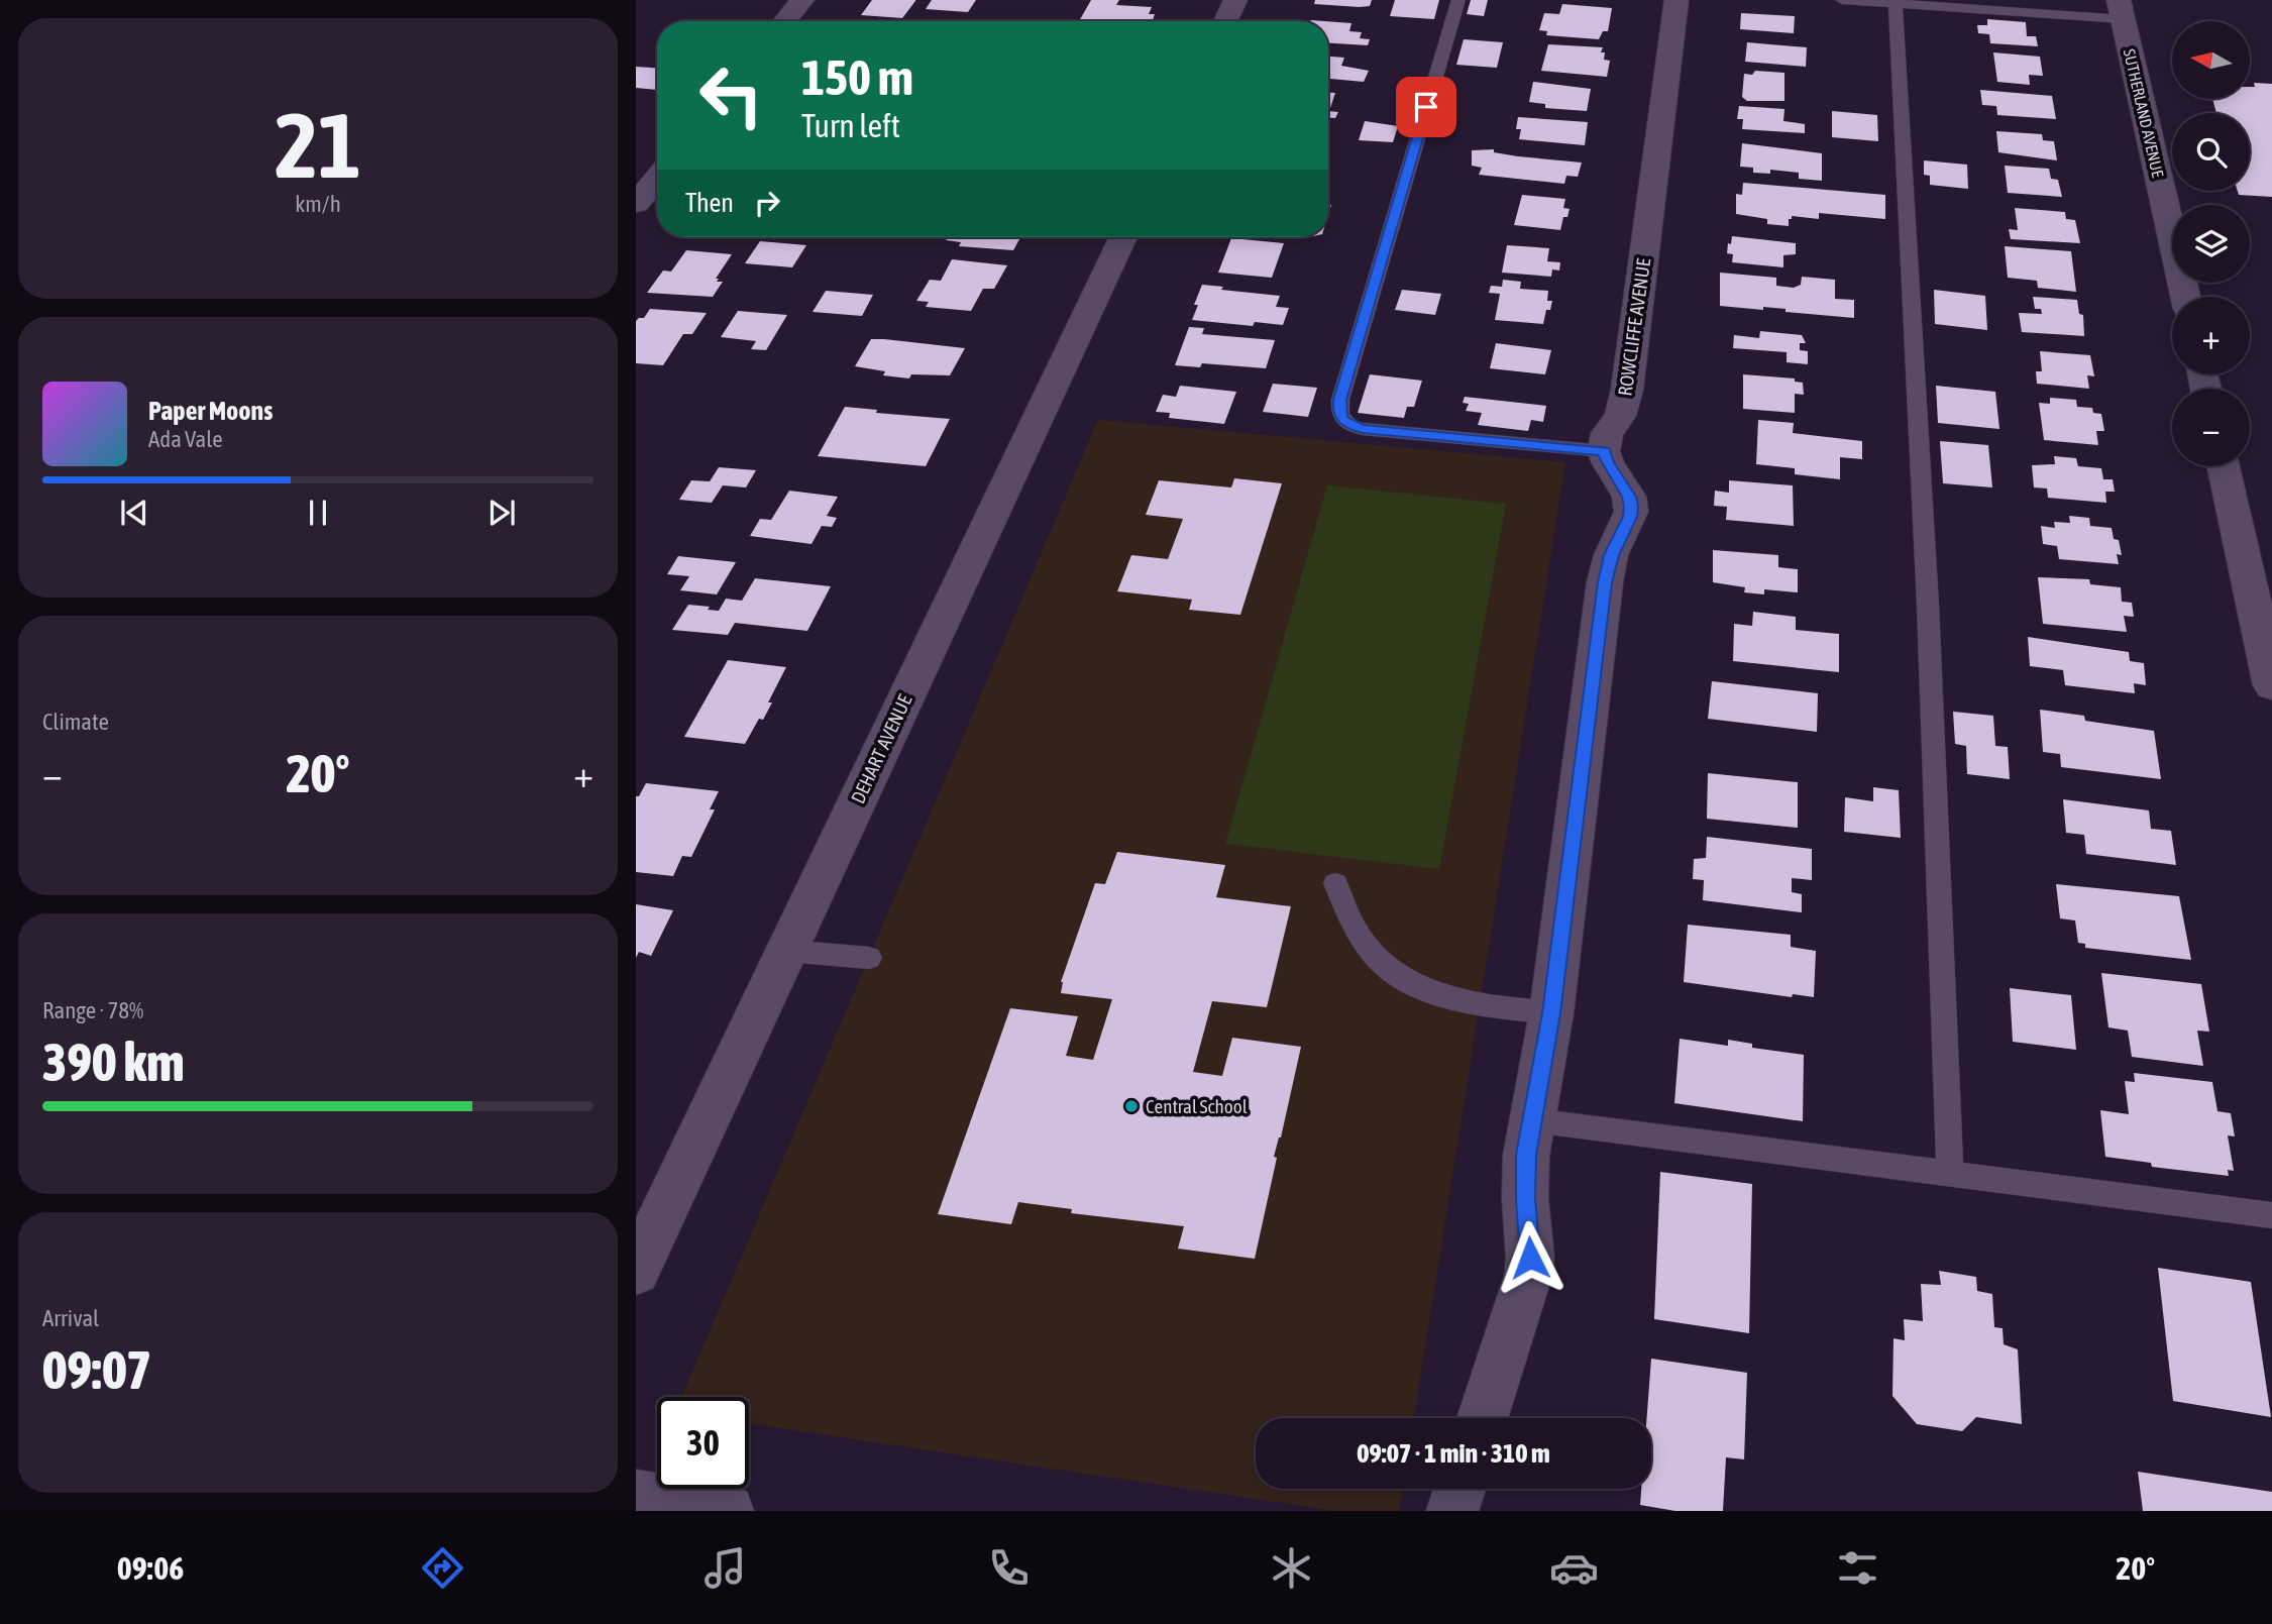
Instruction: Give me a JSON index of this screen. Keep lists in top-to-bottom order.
{
  "streets": {
    "street": ["SUTHERLAND AVENUE", "ROWCLIFFE AVENUE", "DEHART AVENUE"]
  },
  "places": ["Central School"],
  "north": "left",
  "page": {
    "tile": [
      ["21", "km/h"],
      "Climate",
      ["Range · 78%", "390 km"],
      ["Arrival", "09:07"]
    ],
    "map_buttons": ["+", "−"],
    "turn": ["150 m", "Turn left"],
    "then": "Then",
    "song": ["Paper Moons", "Ada Vale"],
    "heat": ["−", "20°", "+"],
    "limit": "30",
    "trip": "09:07 · 1 min · 310 m",
    "tabs": ["09:06", "20°"]
  }
}
